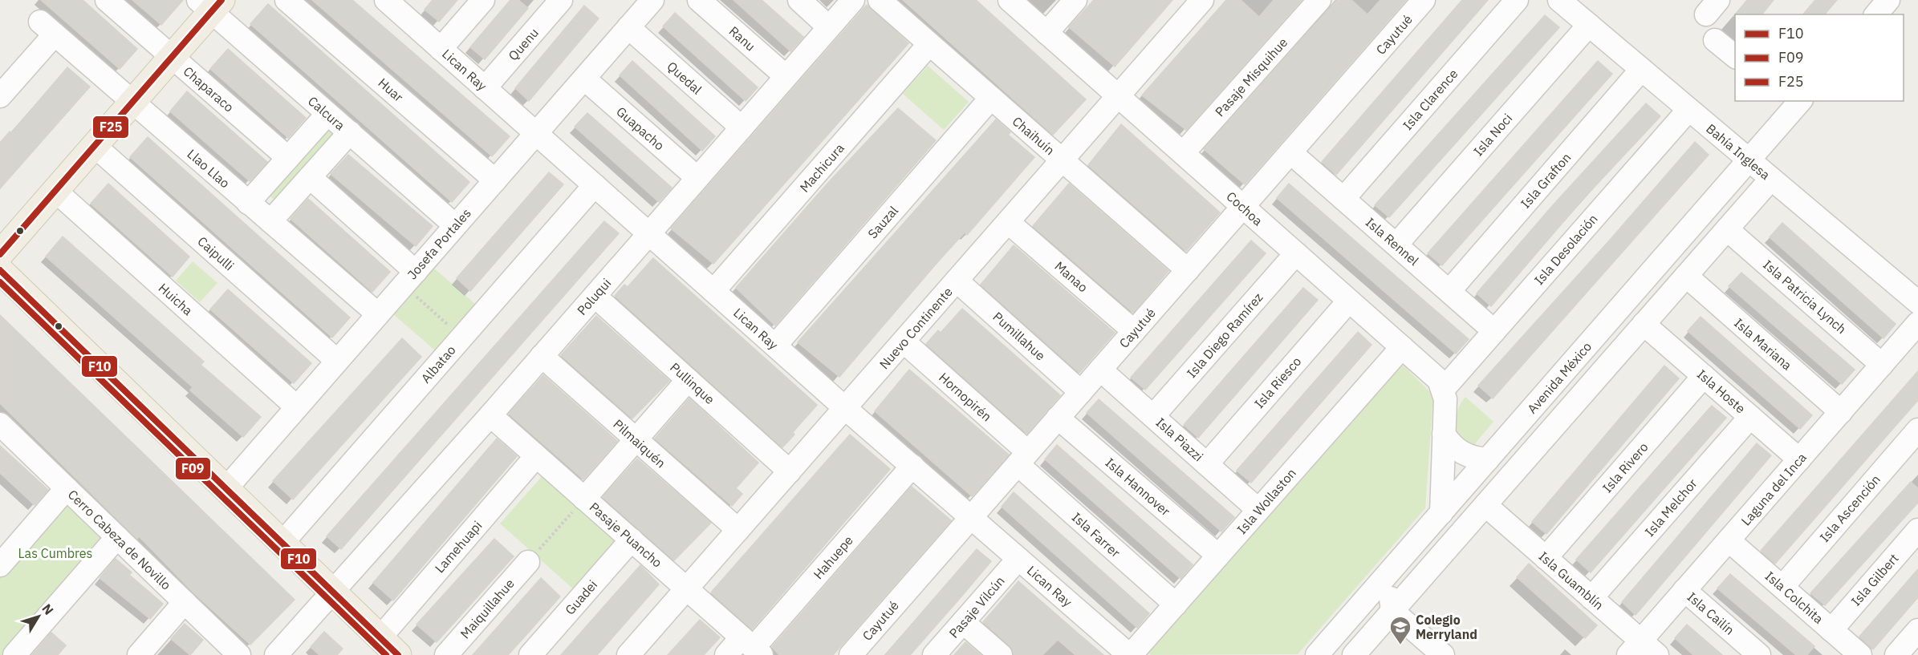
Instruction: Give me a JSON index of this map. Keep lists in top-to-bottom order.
{
  "streets": {
    "street": [
      "Cayutué",
      "Ranu",
      "Quenu",
      "Lican Ray",
      "Pasaje Misquihue",
      "Quedal",
      "Chaparaco",
      "Huar",
      "Isla Clarence",
      "Calcura",
      "Guapacho",
      "Isla Noci",
      "Chaihuín",
      "Bahía Inglesa",
      "Machicura",
      "Llao Llao",
      "Isla Grafton",
      "Cochoa",
      "Sauzal",
      "Isla Rennel",
      "Josefa Portales",
      "Isla Desolación",
      "Caipulli",
      "Manao",
      "Poluqui",
      "Isla Patricia Lynch",
      "Huicha",
      "Nuevo Continente",
      "Isla Diego Ramírez",
      "Pumillahue",
      "Isla Mariana",
      "Albatao",
      "Avenida México",
      "Isla Riesco",
      "Pullinque",
      "Isla Hoste",
      "Hornopirén",
      "Isla Piazzi",
      "Pilmaiquén",
      "Isla Rivero",
      "Isla Hannover",
      "Laguna del Inca",
      "Isla Wollaston",
      "Isla Melchor",
      "Isla Ascención",
      "Pasaje Puancho",
      "Isla Farrer",
      "Cerro Cabeza de Novillo",
      "Lamehuapi",
      "Hahuepe",
      "Isla Gilbert",
      "Isla Guamblín",
      "Guadei",
      "Isla Colchita",
      "Pasaje Vilcún",
      "Maiquillahue",
      "Isla Cailín"
    ]
  },
  "crossings": [
    ["Cayutué", "Lican Ray"],
    ["Cayutué", "Chaihuín"],
    ["Cayutué", "Cochoa"],
    ["Cayutué", "Isla Rennel"],
    ["Cayutué", "Manao"],
    ["Cayutué", "Pumillahue"],
    ["Cayutué", "Hornopirén"],
    ["Cayutué", "Isla Piazzi"],
    ["Cayutué", "Isla Hannover"],
    ["Cayutué", "Isla Farrer"],
    ["Ranu", "Poluqui"],
    ["Quenu", "Lican Ray"],
    ["Lican Ray", "Machicura"],
    ["Lican Ray", "Sauzal"],
    ["Lican Ray", "Josefa Portales"],
    ["Lican Ray", "Poluqui"],
    ["Lican Ray", "Nuevo Continente"],
    ["Lican Ray", "Albatao"],
    ["Lican Ray", "Isla Wollaston"],
    ["Lican Ray", "Hahuepe"],
    ["Lican Ray", "Pasaje Vilcún"],
    ["Pasaje Misquihue", "Cochoa"],
    ["Quedal", "Josefa Portales"],
    ["Quedal", "Poluqui"],
    ["Huar", "Josefa Portales"],
    ["Isla Clarence", "Isla Rennel"],
    ["Calcura", "Josefa Portales"],
    ["Guapacho", "Josefa Portales"],
    ["Guapacho", "Poluqui"],
    ["Isla Noci", "Bahía Inglesa"],
    ["Isla Noci", "Isla Rennel"],
    ["Chaihuín", "Machicura"],
    ["Chaihuín", "Sauzal"],
    ["Chaihuín", "Nuevo Continente"],
    ["Bahía Inglesa", "Isla Grafton"],
    ["Bahía Inglesa", "Isla Desolación"],
    ["Bahía Inglesa", "Avenida México"],
    ["Llao Llao", "Josefa Portales"],
    ["Isla Grafton", "Isla Rennel"],
    ["Cochoa", "Isla Desolación"],
    ["Cochoa", "Nuevo Continente"],
    ["Cochoa", "Isla Diego Ramírez"],
    ["Cochoa", "Isla Riesco"],
    ["Cochoa", "Isla Wollaston"],
    ["Isla Rennel", "Isla Desolación"],
    ["Josefa Portales", "Caipulli"],
    ["Josefa Portales", "Huicha"],
    ["Manao", "Nuevo Continente"],
    ["Poluqui", "Pullinque"],
    ["Poluqui", "Pilmaiquén"],
    ["Poluqui", "Pasaje Puancho"],
    ["Isla Patricia Lynch", "Laguna del Inca"],
    ["Nuevo Continente", "Pumillahue"],
    ["Nuevo Continente", "Pullinque"],
    ["Nuevo Continente", "Hornopirén"],
    ["Nuevo Continente", "Pilmaiquén"],
    ["Nuevo Continente", "Pasaje Puancho"],
    ["Isla Diego Ramírez", "Isla Piazzi"],
    ["Isla Mariana", "Laguna del Inca"],
    ["Isla Riesco", "Isla Piazzi"],
    ["Isla Hoste", "Isla Rivero"],
    ["Isla Hoste", "Laguna del Inca"],
    ["Isla Hoste", "Isla Melchor"],
    ["Hornopirén", "Isla Farrer"],
    ["Isla Piazzi", "Isla Wollaston"],
    ["Isla Rivero", "Isla Guamblín"],
    ["Isla Hannover", "Isla Wollaston"],
    ["Laguna del Inca", "Isla Guamblín"],
    ["Laguna del Inca", "Isla Colchita"],
    ["Laguna del Inca", "Isla Cailín"],
    ["Isla Wollaston", "Isla Farrer"],
    ["Isla Melchor", "Isla Guamblín"],
    ["Isla Ascención", "Isla Colchita"],
    ["Pasaje Puancho", "Lamehuapi"],
    ["Pasaje Puancho", "Hahuepe"],
    ["Pasaje Puancho", "Guadei"],
    ["Isla Gilbert", "Isla Colchita"]
  ],
  "parks": ["Las Cumbres"],
  "places": {
    "school or university": ["Colegio Merryland"]
  },
  "lines": ["transit line F25", "transit line F10", "transit line F09"],
  "legend": ["F10", "F09", "F25"],
  "north": "top right"
}
